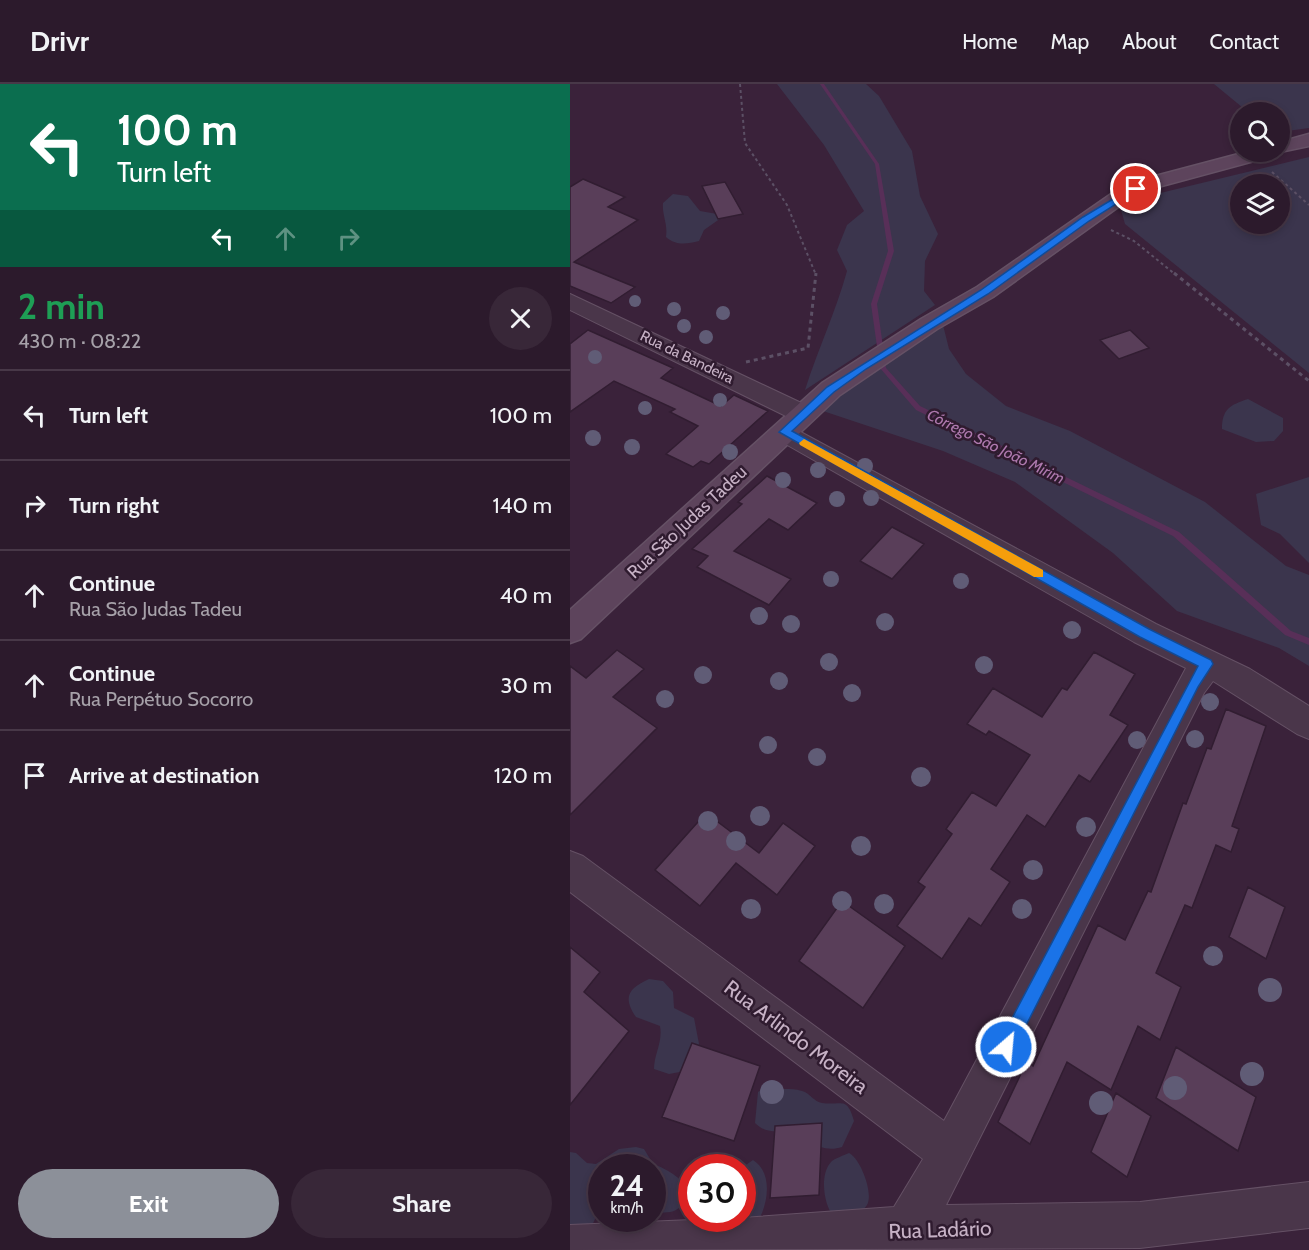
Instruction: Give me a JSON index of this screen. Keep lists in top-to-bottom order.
{
  "streets": {
    "street": [
      "Rua da Bandeira",
      "Rua São Judas Tadeu",
      "Rua Arlindo Moreira",
      "Rua Ladário"
    ]
  },
  "crossings": [
    ["Rua da Bandeira", "Rua São Judas Tadeu"]
  ],
  "water": ["Córrego São João Mirim"],
  "page": {
    "header": "Drivr",
    "nav": [
      "Home",
      "Map",
      "About",
      "Contact"
    ],
    "turn": ["100 m", "Turn left"],
    "heading": ["2 min", "430 m · 08:22"],
    "list": [
      {
        "name": "Turn left",
        "value": "100 m"
      },
      {
        "name": "Turn right",
        "value": "140 m"
      },
      {
        "name": "Continue",
        "note": "Rua São Judas Tadeu",
        "value": "40 m"
      },
      {
        "name": "Continue",
        "note": "Rua Perpétuo Socorro",
        "value": "30 m"
      },
      {
        "name": "Arrive at destination",
        "value": "120 m"
      }
    ],
    "speed": "24 km/h",
    "limit": "30",
    "buttons": ["Exit", "Share"]
  }
}
